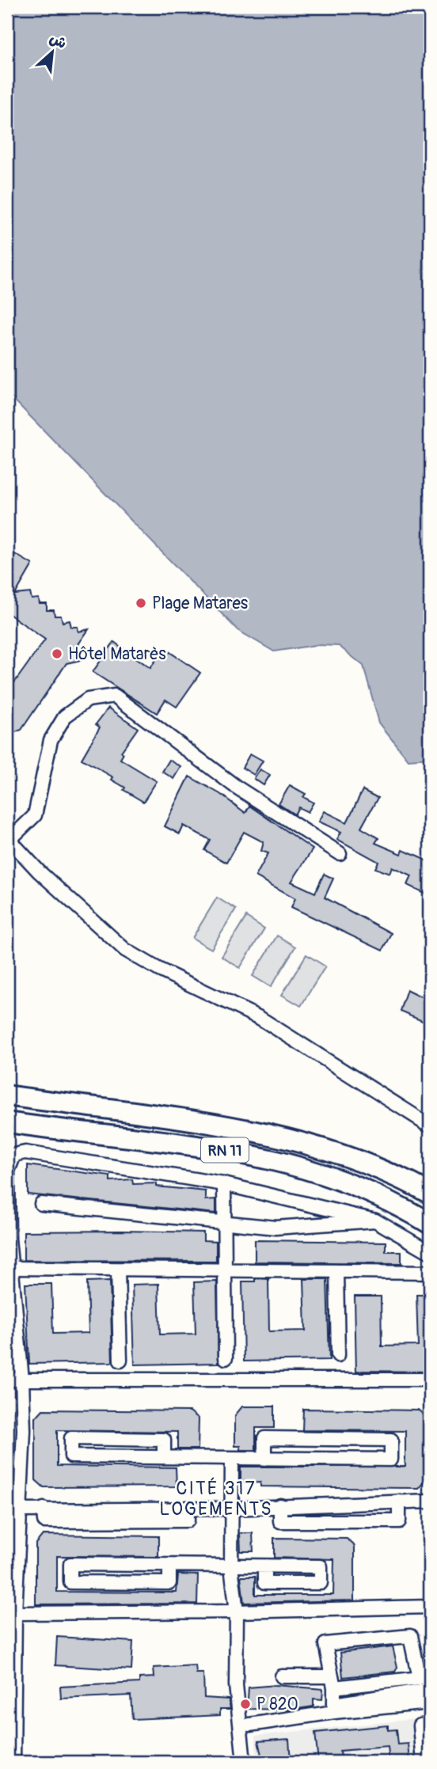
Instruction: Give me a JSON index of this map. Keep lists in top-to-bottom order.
{
  "streets": {
    "highway": ["RN 11"]
  },
  "districts": ["CITÉ 317 LOGEMENTS"],
  "places": ["Plage Matares", "Hôtel Matarès", "P 820"],
  "north": "top right"
}
